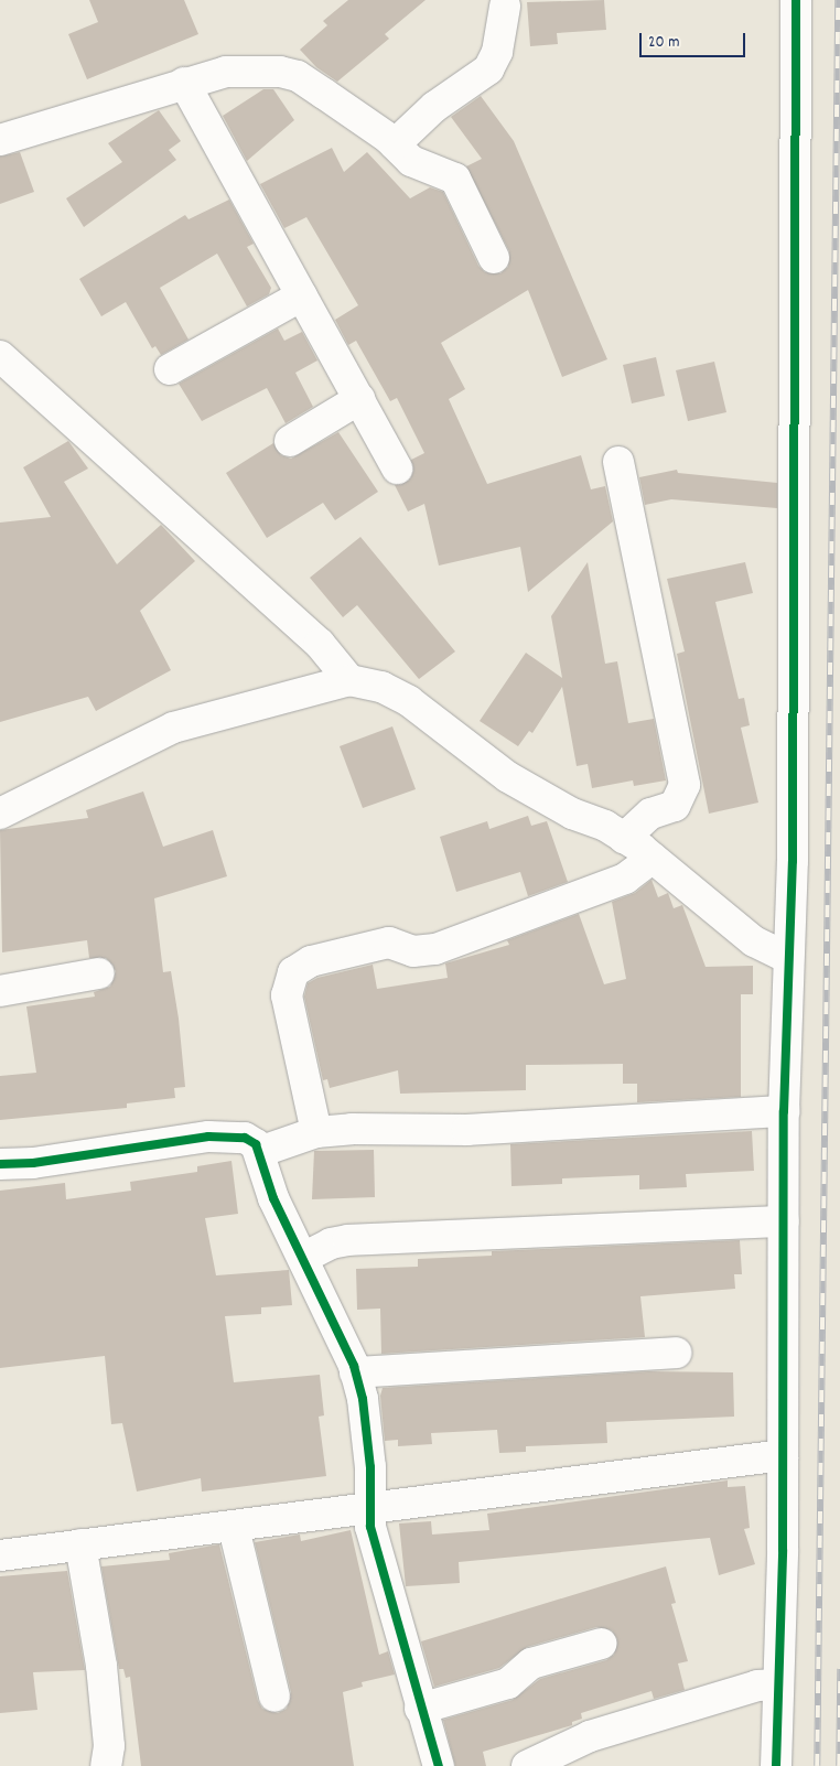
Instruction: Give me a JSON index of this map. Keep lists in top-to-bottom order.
{
  "scale_bar": "20 m"
}
